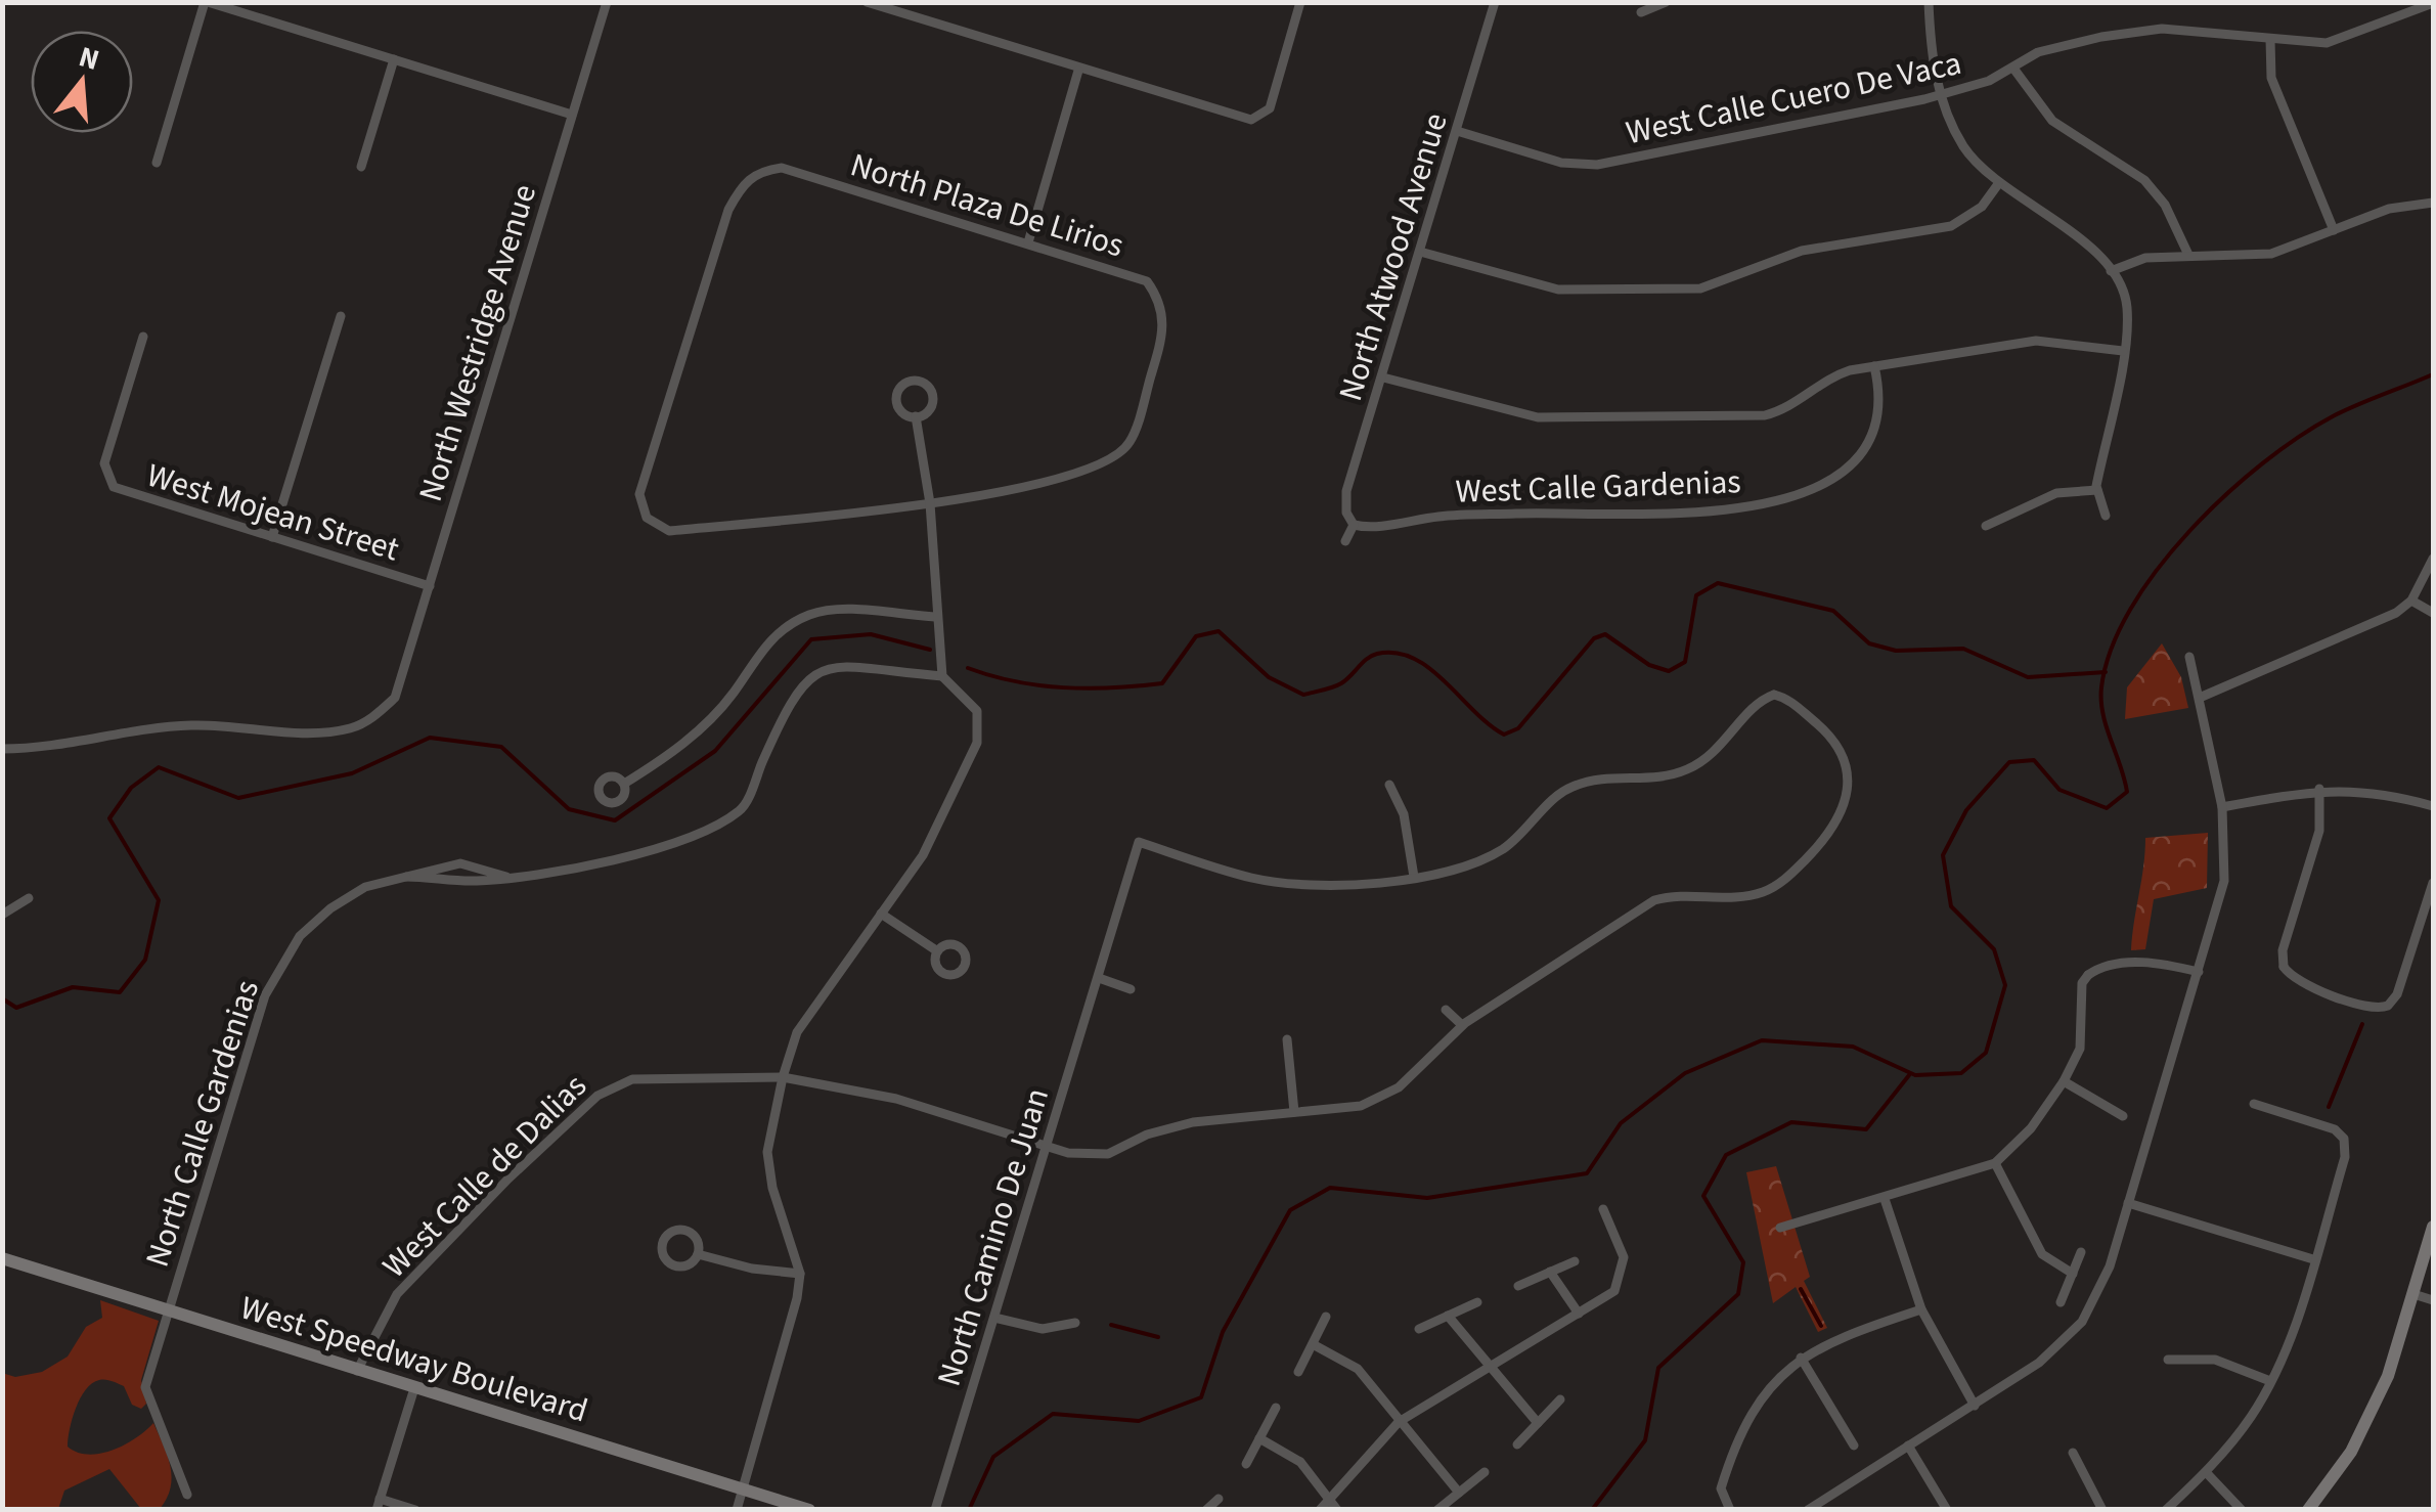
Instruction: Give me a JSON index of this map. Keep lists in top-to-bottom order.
{
  "streets": {
    "main road": ["West Speedway Boulevard"],
    "street": [
      "West Calle Cuero De Vaca",
      "North Plaza De Lirios",
      "North Atwood Avenue",
      "North Westridge Avenue",
      "West Calle Gardenias",
      "West Mojean Street",
      "North Calle Gardenias",
      "West Calle de Dalias",
      "North Camino De Juan"
    ]
  },
  "crossings": [
    ["West Calle Cuero De Vaca", "North Atwood Avenue"],
    ["North Atwood Avenue", "West Calle Gardenias"],
    ["North Westridge Avenue", "West Mojean Street"],
    ["North Calle Gardenias", "West Speedway Boulevard"],
    ["West Calle de Dalias", "North Camino De Juan"],
    ["West Calle de Dalias", "West Speedway Boulevard"]
  ],
  "north": "top"
}
